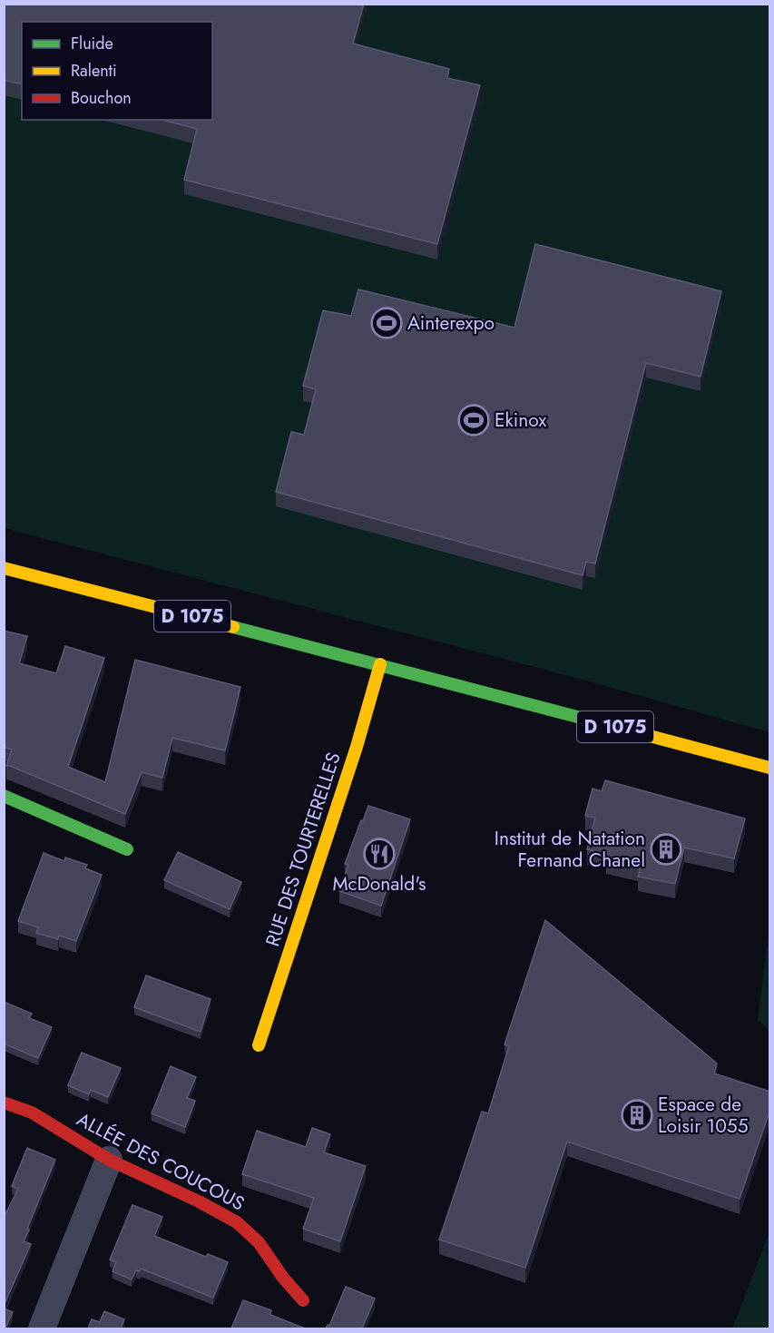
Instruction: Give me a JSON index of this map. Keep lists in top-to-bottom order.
{
  "streets": {
    "street": ["D 1075", "RUE DES TOURTERELLES", "ALLÉE DES COUCOUS"]
  },
  "crossings": [
    ["D 1075", "RUE DES TOURTERELLES"]
  ],
  "places": {
    "sports": ["Ainterexpo", "Ekinox"],
    "building": ["Institut de Natation Fernand Chanel", "Espace de Loisir 1055"],
    "restaurant": ["McDonald's"]
  },
  "legend": ["Fluide", "Ralenti", "Bouchon"]
}
